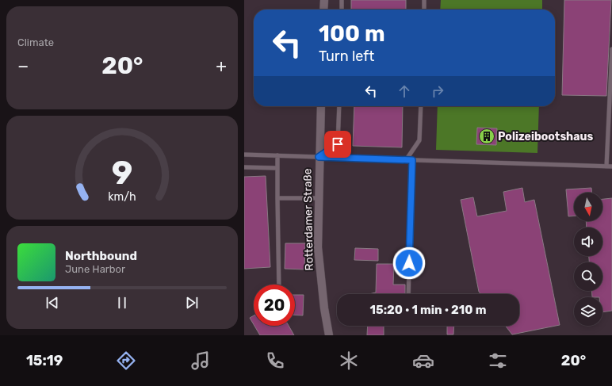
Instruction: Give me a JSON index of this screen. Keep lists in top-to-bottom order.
{
  "streets": {
    "street": ["Rotterdamer Straße"]
  },
  "places": {
    "building": ["Polizeibootshaus"]
  },
  "north": "bottom",
  "page": {
    "tile": "Climate",
    "turn": ["100 m", "Turn left"],
    "heat": ["−", "20°", "+"],
    "song": ["Northbound", "June Harbor"],
    "limit": "20",
    "trip": "15:20 · 1 min · 210 m",
    "tabs": ["15:19", "20°"],
    "gauge": ["9", "km/h"]
  }
}
